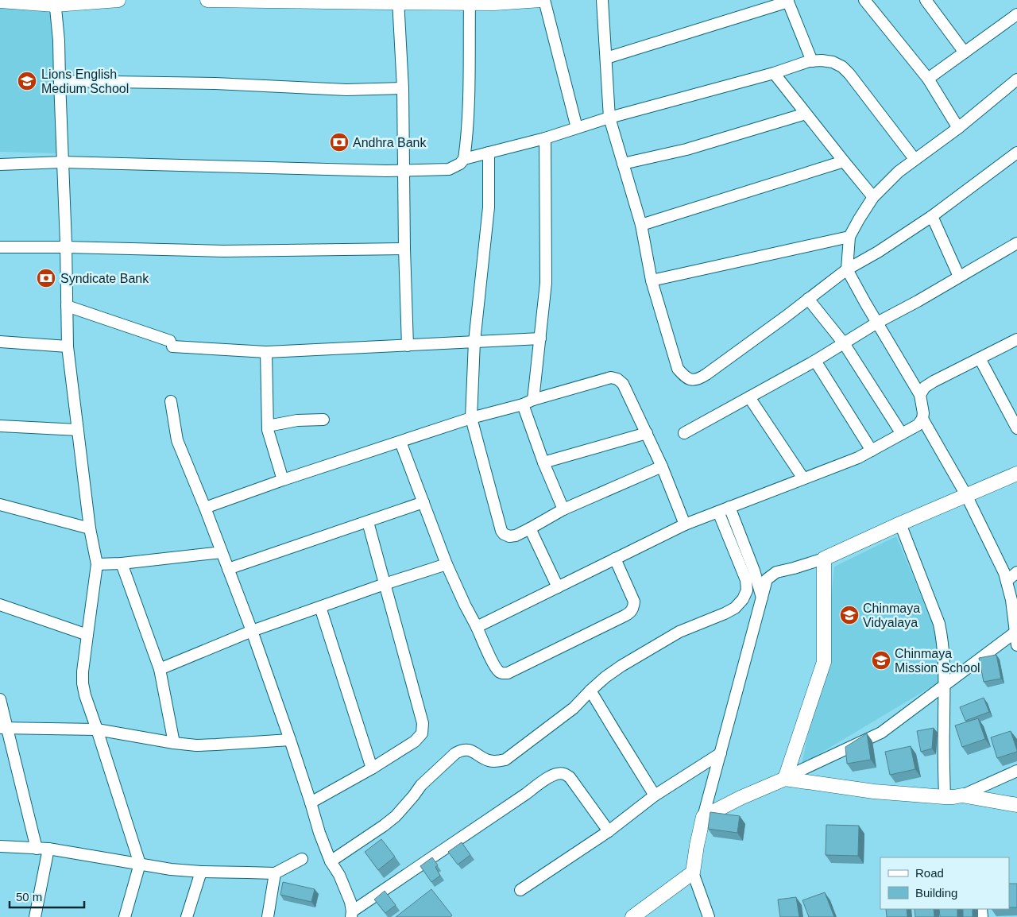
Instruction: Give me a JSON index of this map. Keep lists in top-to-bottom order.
{
  "places": {
    "school or university": ["Lions English Medium School", "Chinmaya Vidyalaya", "Chinmaya Mission School"],
    "bank": ["Andhra Bank", "Syndicate Bank"]
  },
  "legend": ["Road", "Building"],
  "scale_bar": "50 m"
}
